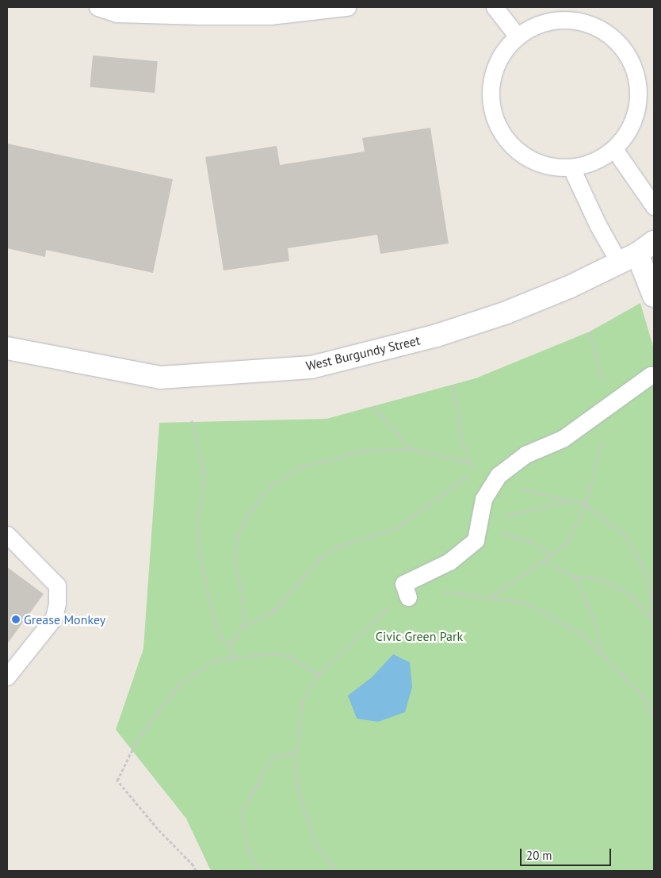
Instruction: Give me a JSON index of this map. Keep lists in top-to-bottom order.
{
  "streets": {
    "street": ["West Burgundy Street"]
  },
  "parks": ["Civic Green Park"],
  "places": ["Grease Monkey"],
  "scale_bar": "20 m"
}
